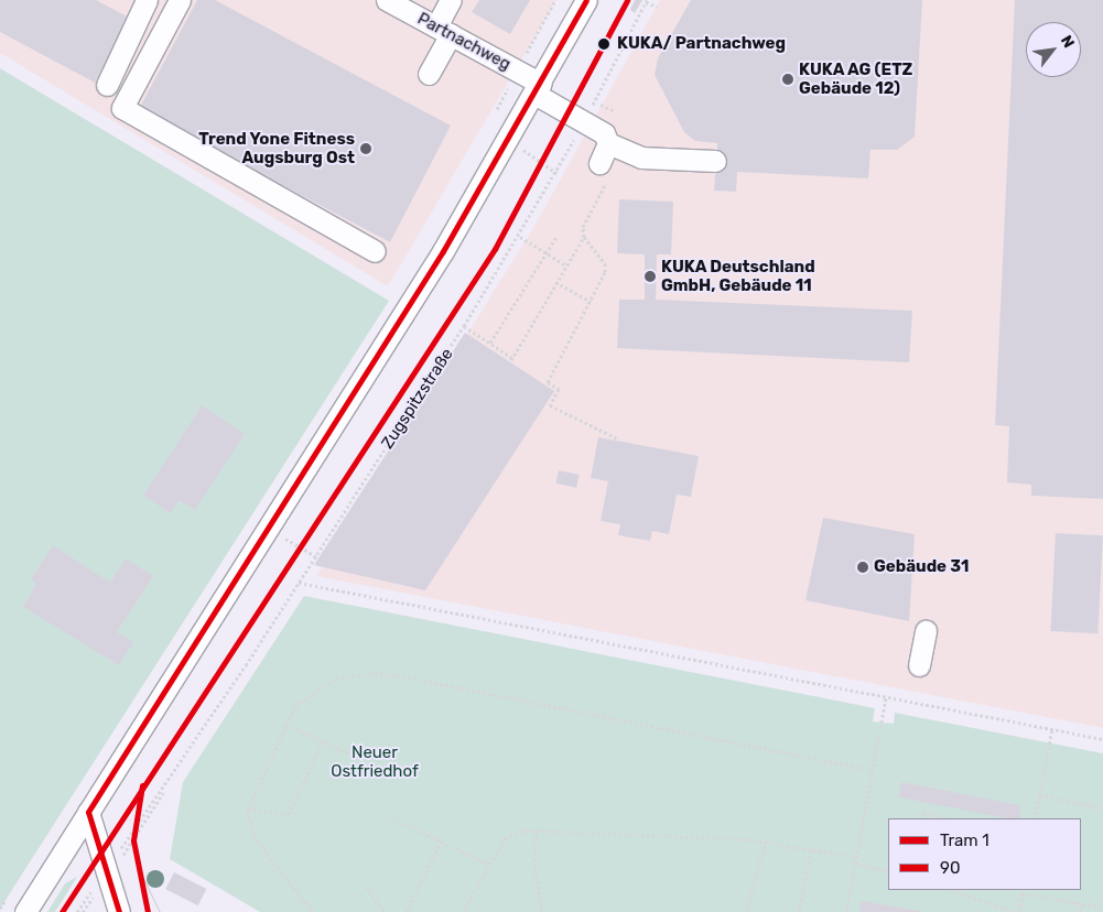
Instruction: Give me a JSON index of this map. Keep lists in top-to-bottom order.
{
  "streets": {
    "street": ["Partnachweg"],
    "path": ["Zugspitzstraße"]
  },
  "crossings": [
    ["Partnachweg", "Zugspitzstraße"]
  ],
  "parks": ["Neuer Ostfriedhof"],
  "places": [
    "KUKA/ Partnachweg",
    "KUKA AG (ETZ Gebäude 12)",
    "Trend Yone Fitness Augsburg Ost",
    "KUKA Deutschland GmbH, Gebäude 11",
    "Gebäude 31"
  ],
  "lines": ["tram line 1", "transit line 90"],
  "legend": ["Tram 1", "90"],
  "north": "top right"
}
